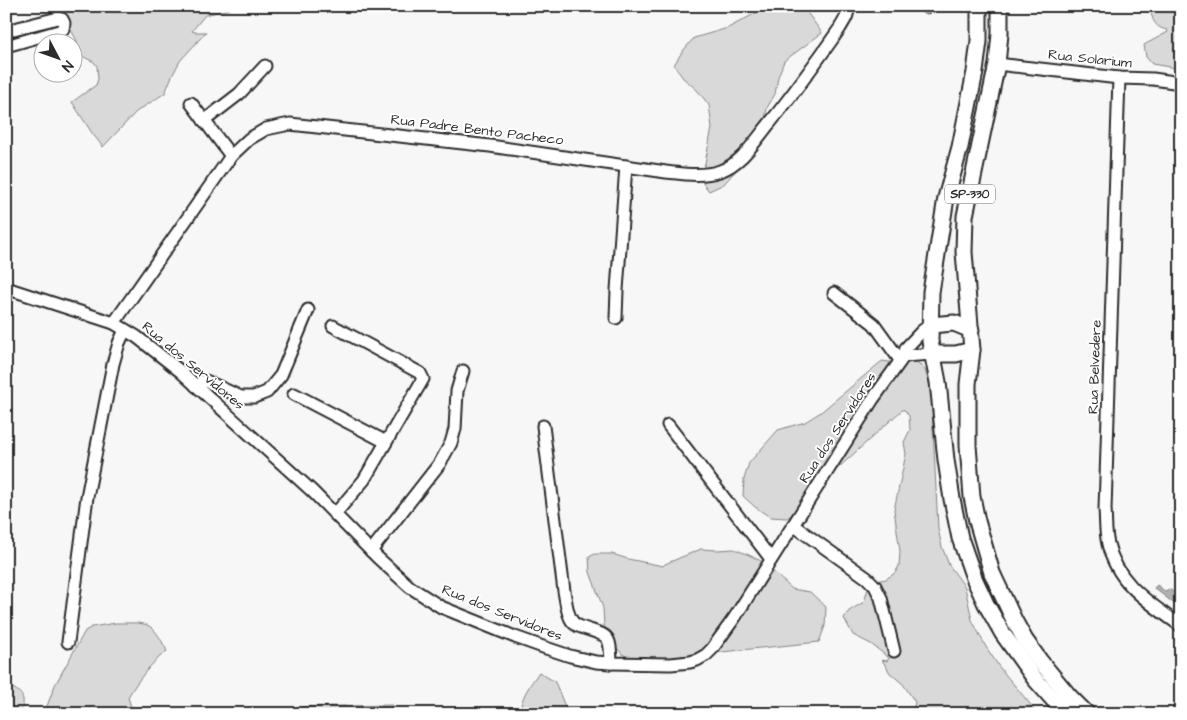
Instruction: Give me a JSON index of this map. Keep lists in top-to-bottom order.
{
  "streets": {
    "main road": ["SP-330"],
    "street": [
      "Rua Solarium",
      "Rua Padre Bento Pacheco",
      "Rua dos Servidores",
      "Rua Belvedere"
    ]
  },
  "crossings": [
    ["Rua Solarium", "SP-330"],
    ["Rua Solarium", "Rua Belvedere"],
    ["Rua Padre Bento Pacheco", "Rua dos Servidores"],
    ["SP-330", "Rua dos Servidores"]
  ],
  "north": "bottom right"
}
